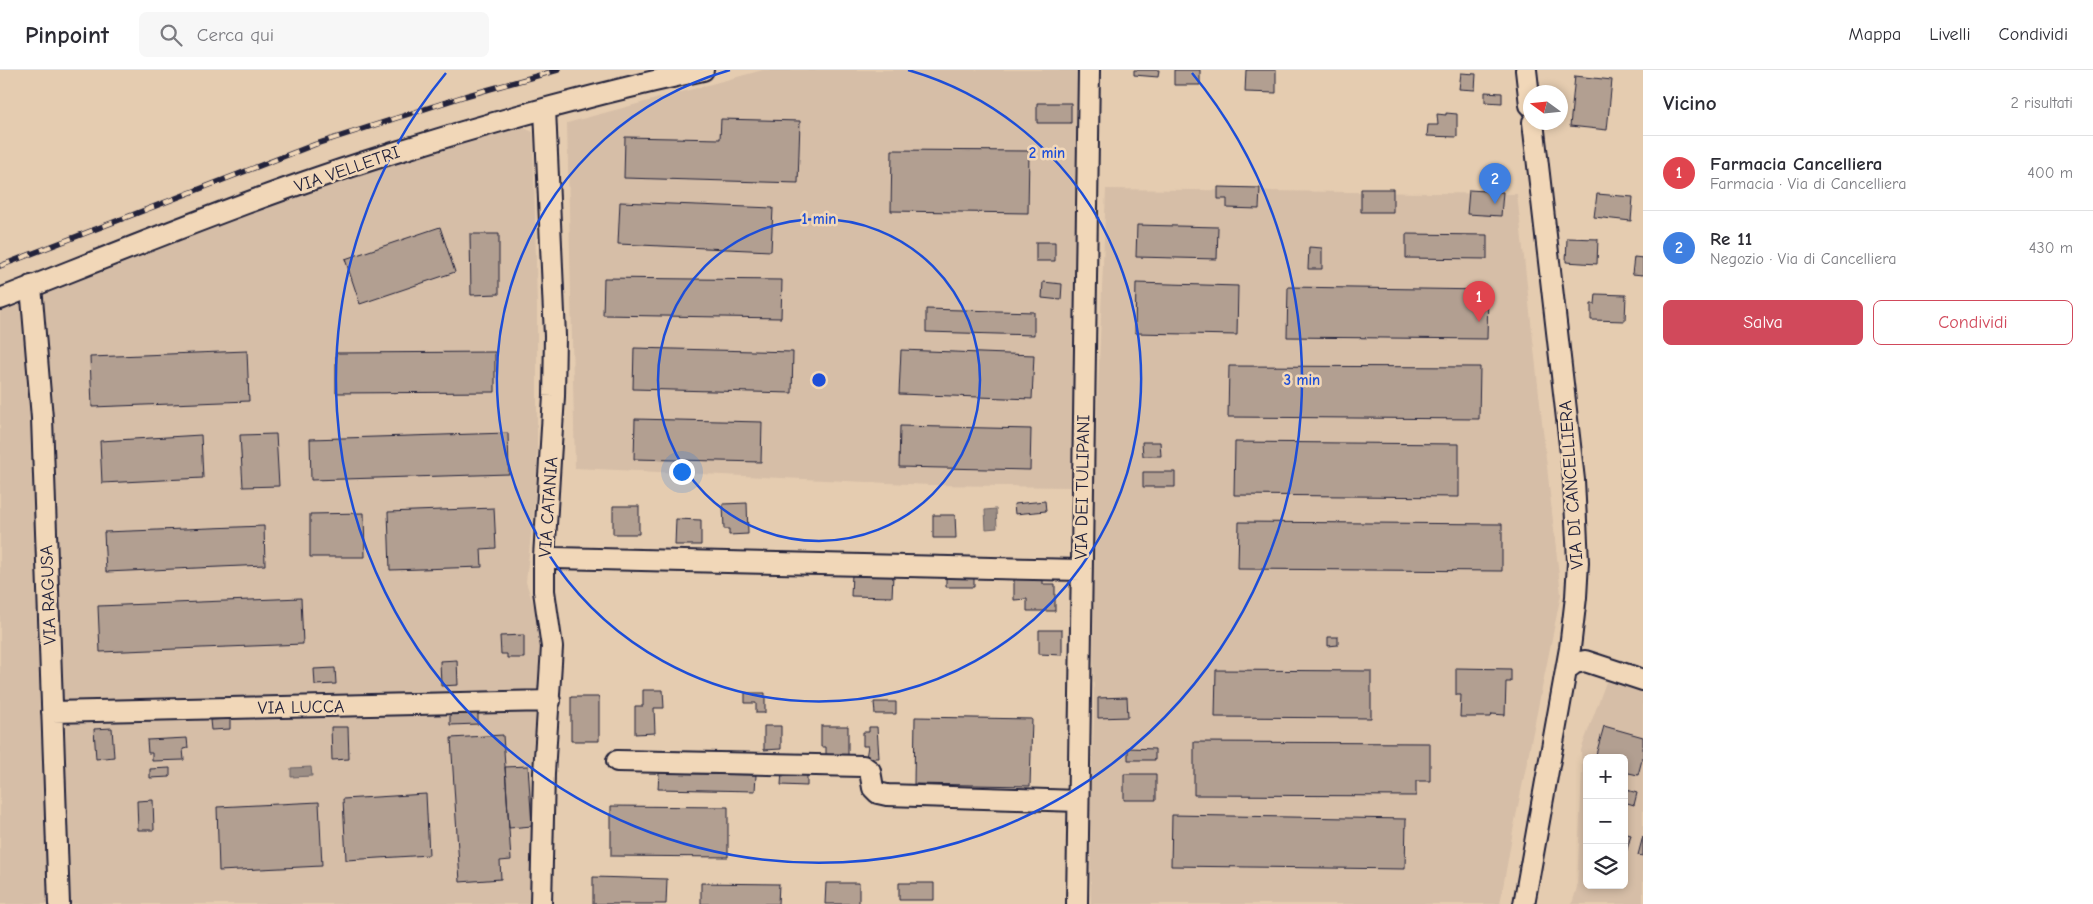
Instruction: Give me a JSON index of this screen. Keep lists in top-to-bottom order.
{
  "streets": {
    "street": [
      "VIA VELLETRI",
      "VIA DI CANCELLIERA",
      "VIA DEI TULIPANI",
      "VIA CATANIA",
      "VIA RAGUSA",
      "VIA LUCCA"
    ]
  },
  "crossings": [
    ["VIA VELLETRI", "VIA CATANIA"],
    ["VIA VELLETRI", "VIA RAGUSA"],
    ["VIA CATANIA", "VIA LUCCA"],
    ["VIA RAGUSA", "VIA LUCCA"]
  ],
  "north": "left",
  "page": {
    "header": "Pinpoint",
    "search": "Cerca qui",
    "nav": ["Mappa", "Livelli", "Condividi"],
    "heading": ["Vicino", "2 risultati"],
    "list": [
      {
        "mark": "1",
        "name": "Farmacia Cancelliera",
        "note": "Farmacia · Via di Cancelliera",
        "value": "400 m"
      },
      {
        "mark": "2",
        "name": "Re 11",
        "note": "Negozio · Via di Cancelliera",
        "value": "430 m"
      }
    ],
    "pins": ["2", "1"],
    "buttons": ["Salva", "Condividi"],
    "map_buttons": ["+", "−"]
  },
  "rings": ["2 min", "1 min", "3 min"]
}
